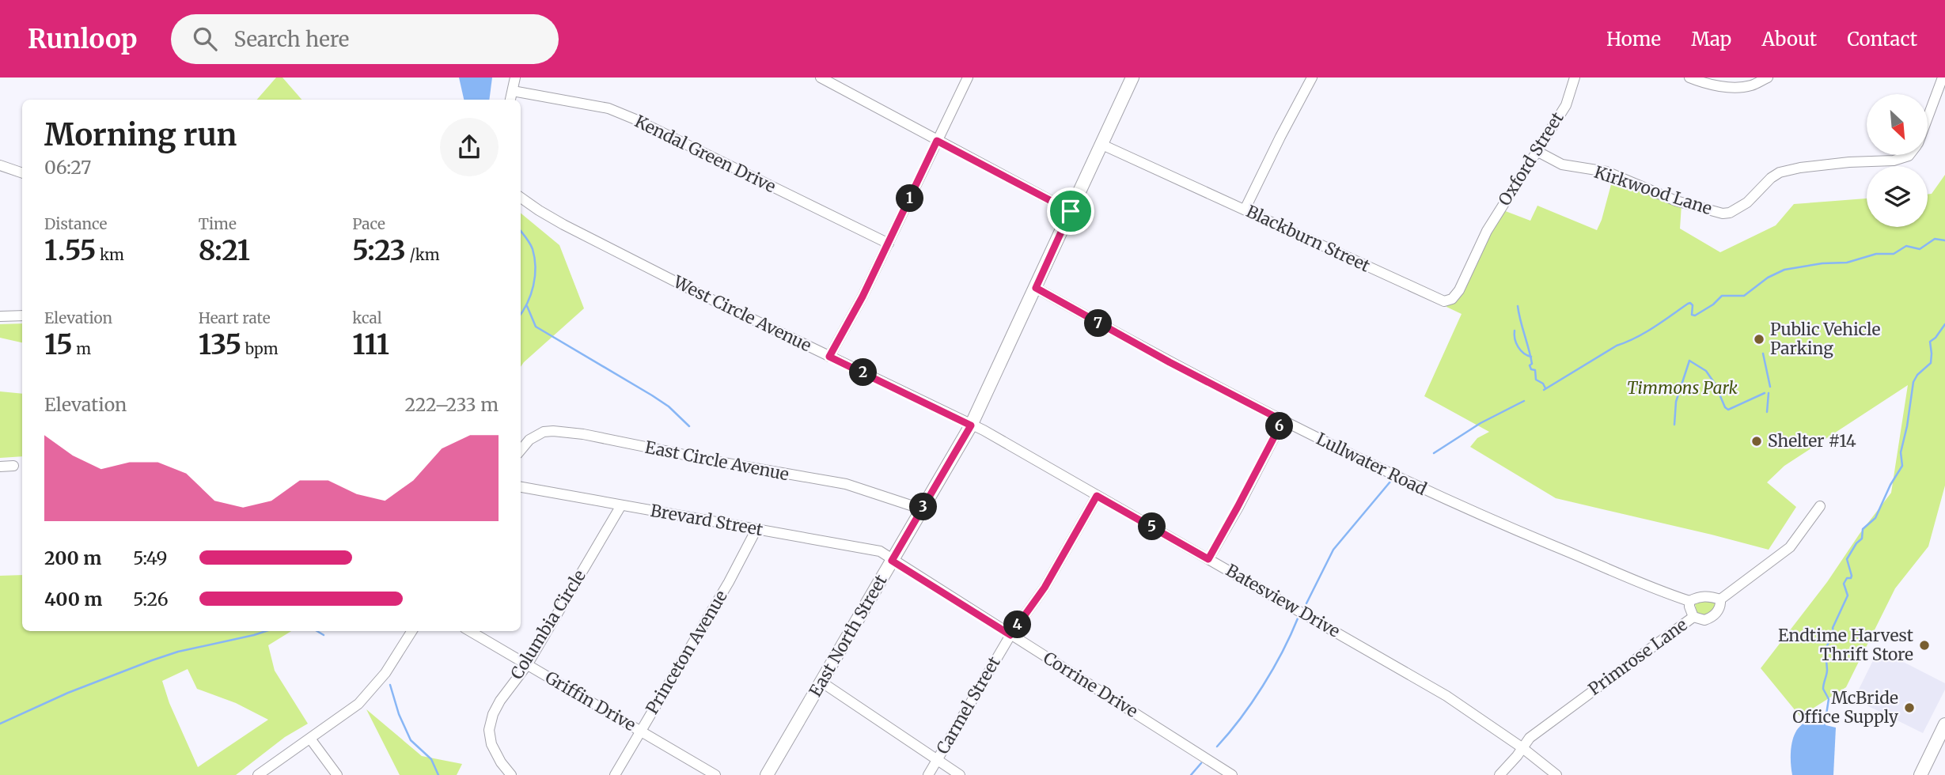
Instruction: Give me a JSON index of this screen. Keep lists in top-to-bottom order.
{
  "streets": {
    "main road": ["East North Street"],
    "street": [
      "Kendal Green Drive",
      "Oxford Street",
      "Kirkwood Lane",
      "Blackburn Street",
      "West Circle Avenue",
      "East Circle Avenue",
      "Lullwater Road",
      "Brevard Street",
      "Batesview Drive",
      "Columbia Circle",
      "Princeton Avenue",
      "Primrose Lane",
      "Corrine Drive",
      "Griffin Drive",
      "Carmel Street"
    ]
  },
  "crossings": [
    ["Oxford Street", "Kirkwood Lane"],
    ["Oxford Street", "Blackburn Street"],
    ["Blackburn Street", "East North Street"],
    ["West Circle Avenue", "Batesview Drive"],
    ["West Circle Avenue", "East North Street"],
    ["East Circle Avenue", "East North Street"],
    ["Lullwater Road", "East North Street"],
    ["Lullwater Road", "Primrose Lane"],
    ["Brevard Street", "Columbia Circle"],
    ["Brevard Street", "East North Street"],
    ["Brevard Street", "Princeton Avenue"],
    ["Brevard Street", "Corrine Drive"],
    ["Batesview Drive", "East North Street"],
    ["Batesview Drive", "Primrose Lane"],
    ["Batesview Drive", "Carmel Street"],
    ["Columbia Circle", "Griffin Drive"],
    ["East North Street", "Corrine Drive"],
    ["Princeton Avenue", "Griffin Drive"],
    ["Corrine Drive", "Carmel Street"]
  ],
  "parks": ["Timmons Park"],
  "places": [
    "Public Vehicle Parking",
    "Shelter #14",
    "Endtime Harvest Thrift Store",
    "McBride Office Supply"
  ],
  "north": "bottom right",
  "page": {
    "header": "Runloop",
    "search": "Search here",
    "nav": [
      "Home",
      "Map",
      "About",
      "Contact"
    ],
    "heading": ["Morning run", "06:27"],
    "pins": [
      "1",
      "7",
      "2",
      "6",
      "3",
      "5",
      "4"
    ],
    "stats": [
      ["Distance", "1.55 km"],
      ["Time", "8:21"],
      ["Pace", "5:23 /km"],
      ["Elevation", "15 m"],
      ["Heart rate", "135 bpm"],
      ["kcal", "111"]
    ],
    "chart": ["Elevation", "222–233 m"],
    "list": [
      {
        "name": "200 m",
        "note": "5:49"
      },
      {
        "name": "400 m",
        "note": "5:26"
      }
    ]
  }
}
